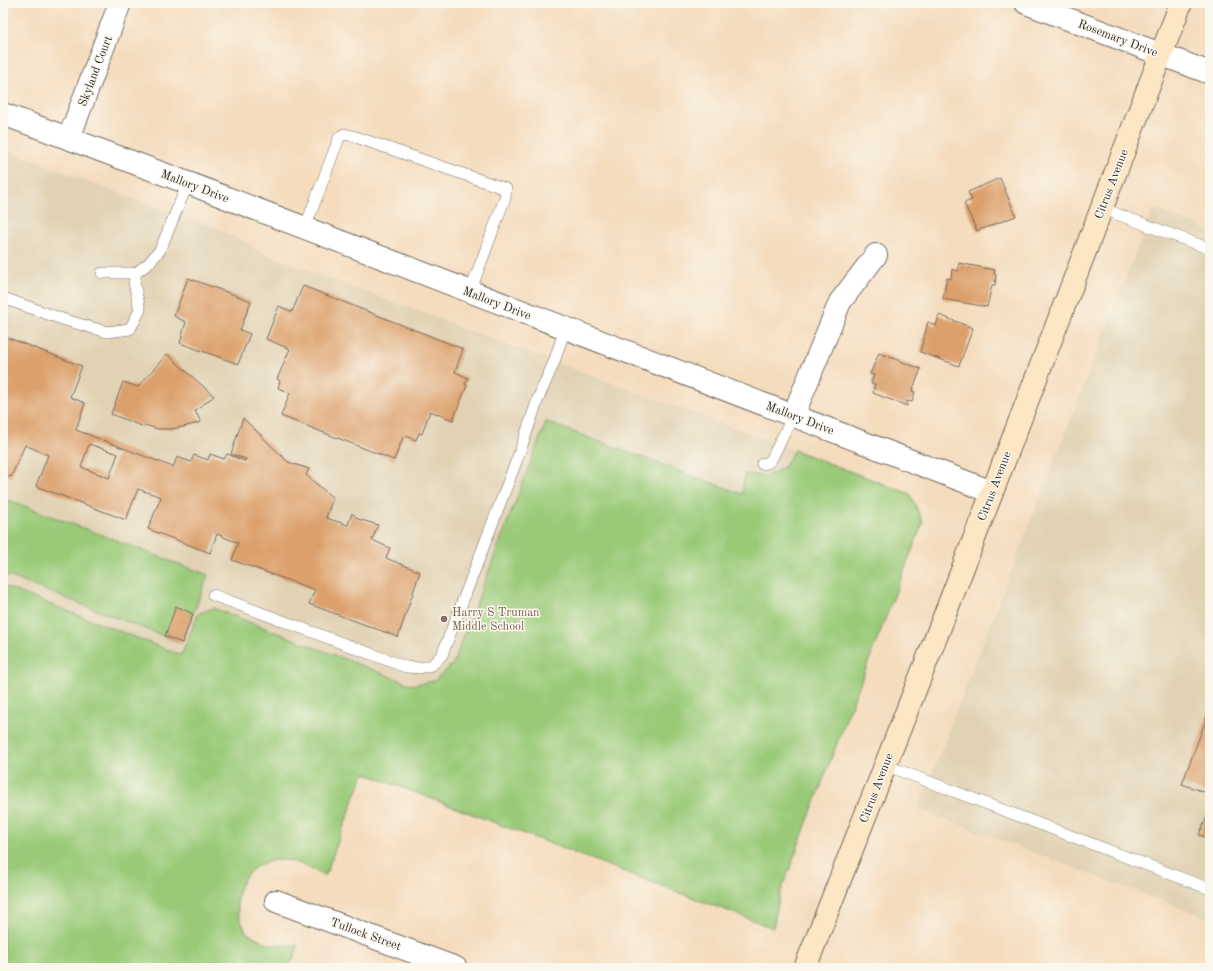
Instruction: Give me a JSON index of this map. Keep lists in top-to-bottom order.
{
  "streets": {
    "main road": ["Citrus Avenue"],
    "street": [
      "Rosemary Drive",
      "Skyland Court",
      "Mallory Drive",
      "Tullock Street"
    ]
  },
  "crossings": [
    ["Rosemary Drive", "Citrus Avenue"],
    ["Skyland Court", "Mallory Drive"],
    ["Citrus Avenue", "Mallory Drive"]
  ],
  "places": ["Harry S Truman Middle School"]
}
